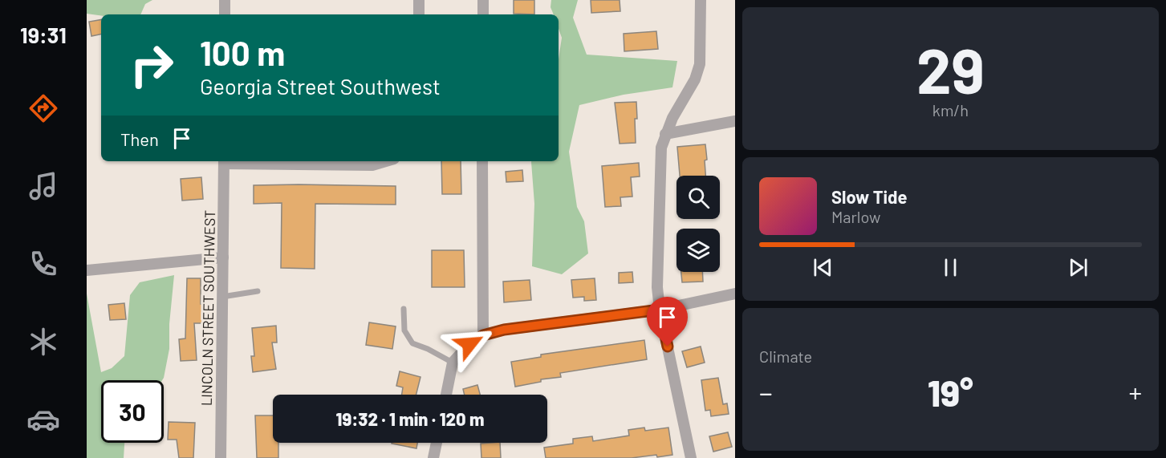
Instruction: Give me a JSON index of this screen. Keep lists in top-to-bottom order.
{
  "streets": {
    "street": ["LINCOLN STREET SOUTHWEST"]
  },
  "page": {
    "tabs": "19:31",
    "tile": [
      ["29", "km/h"],
      "Climate"
    ],
    "turn": ["100 m", "Georgia Street Southwest"],
    "then": "Then",
    "song": ["Slow Tide", "Marlow"],
    "heat": ["−", "19°", "+"],
    "limit": "30",
    "trip": "19:32 · 1 min · 120 m"
  }
}
